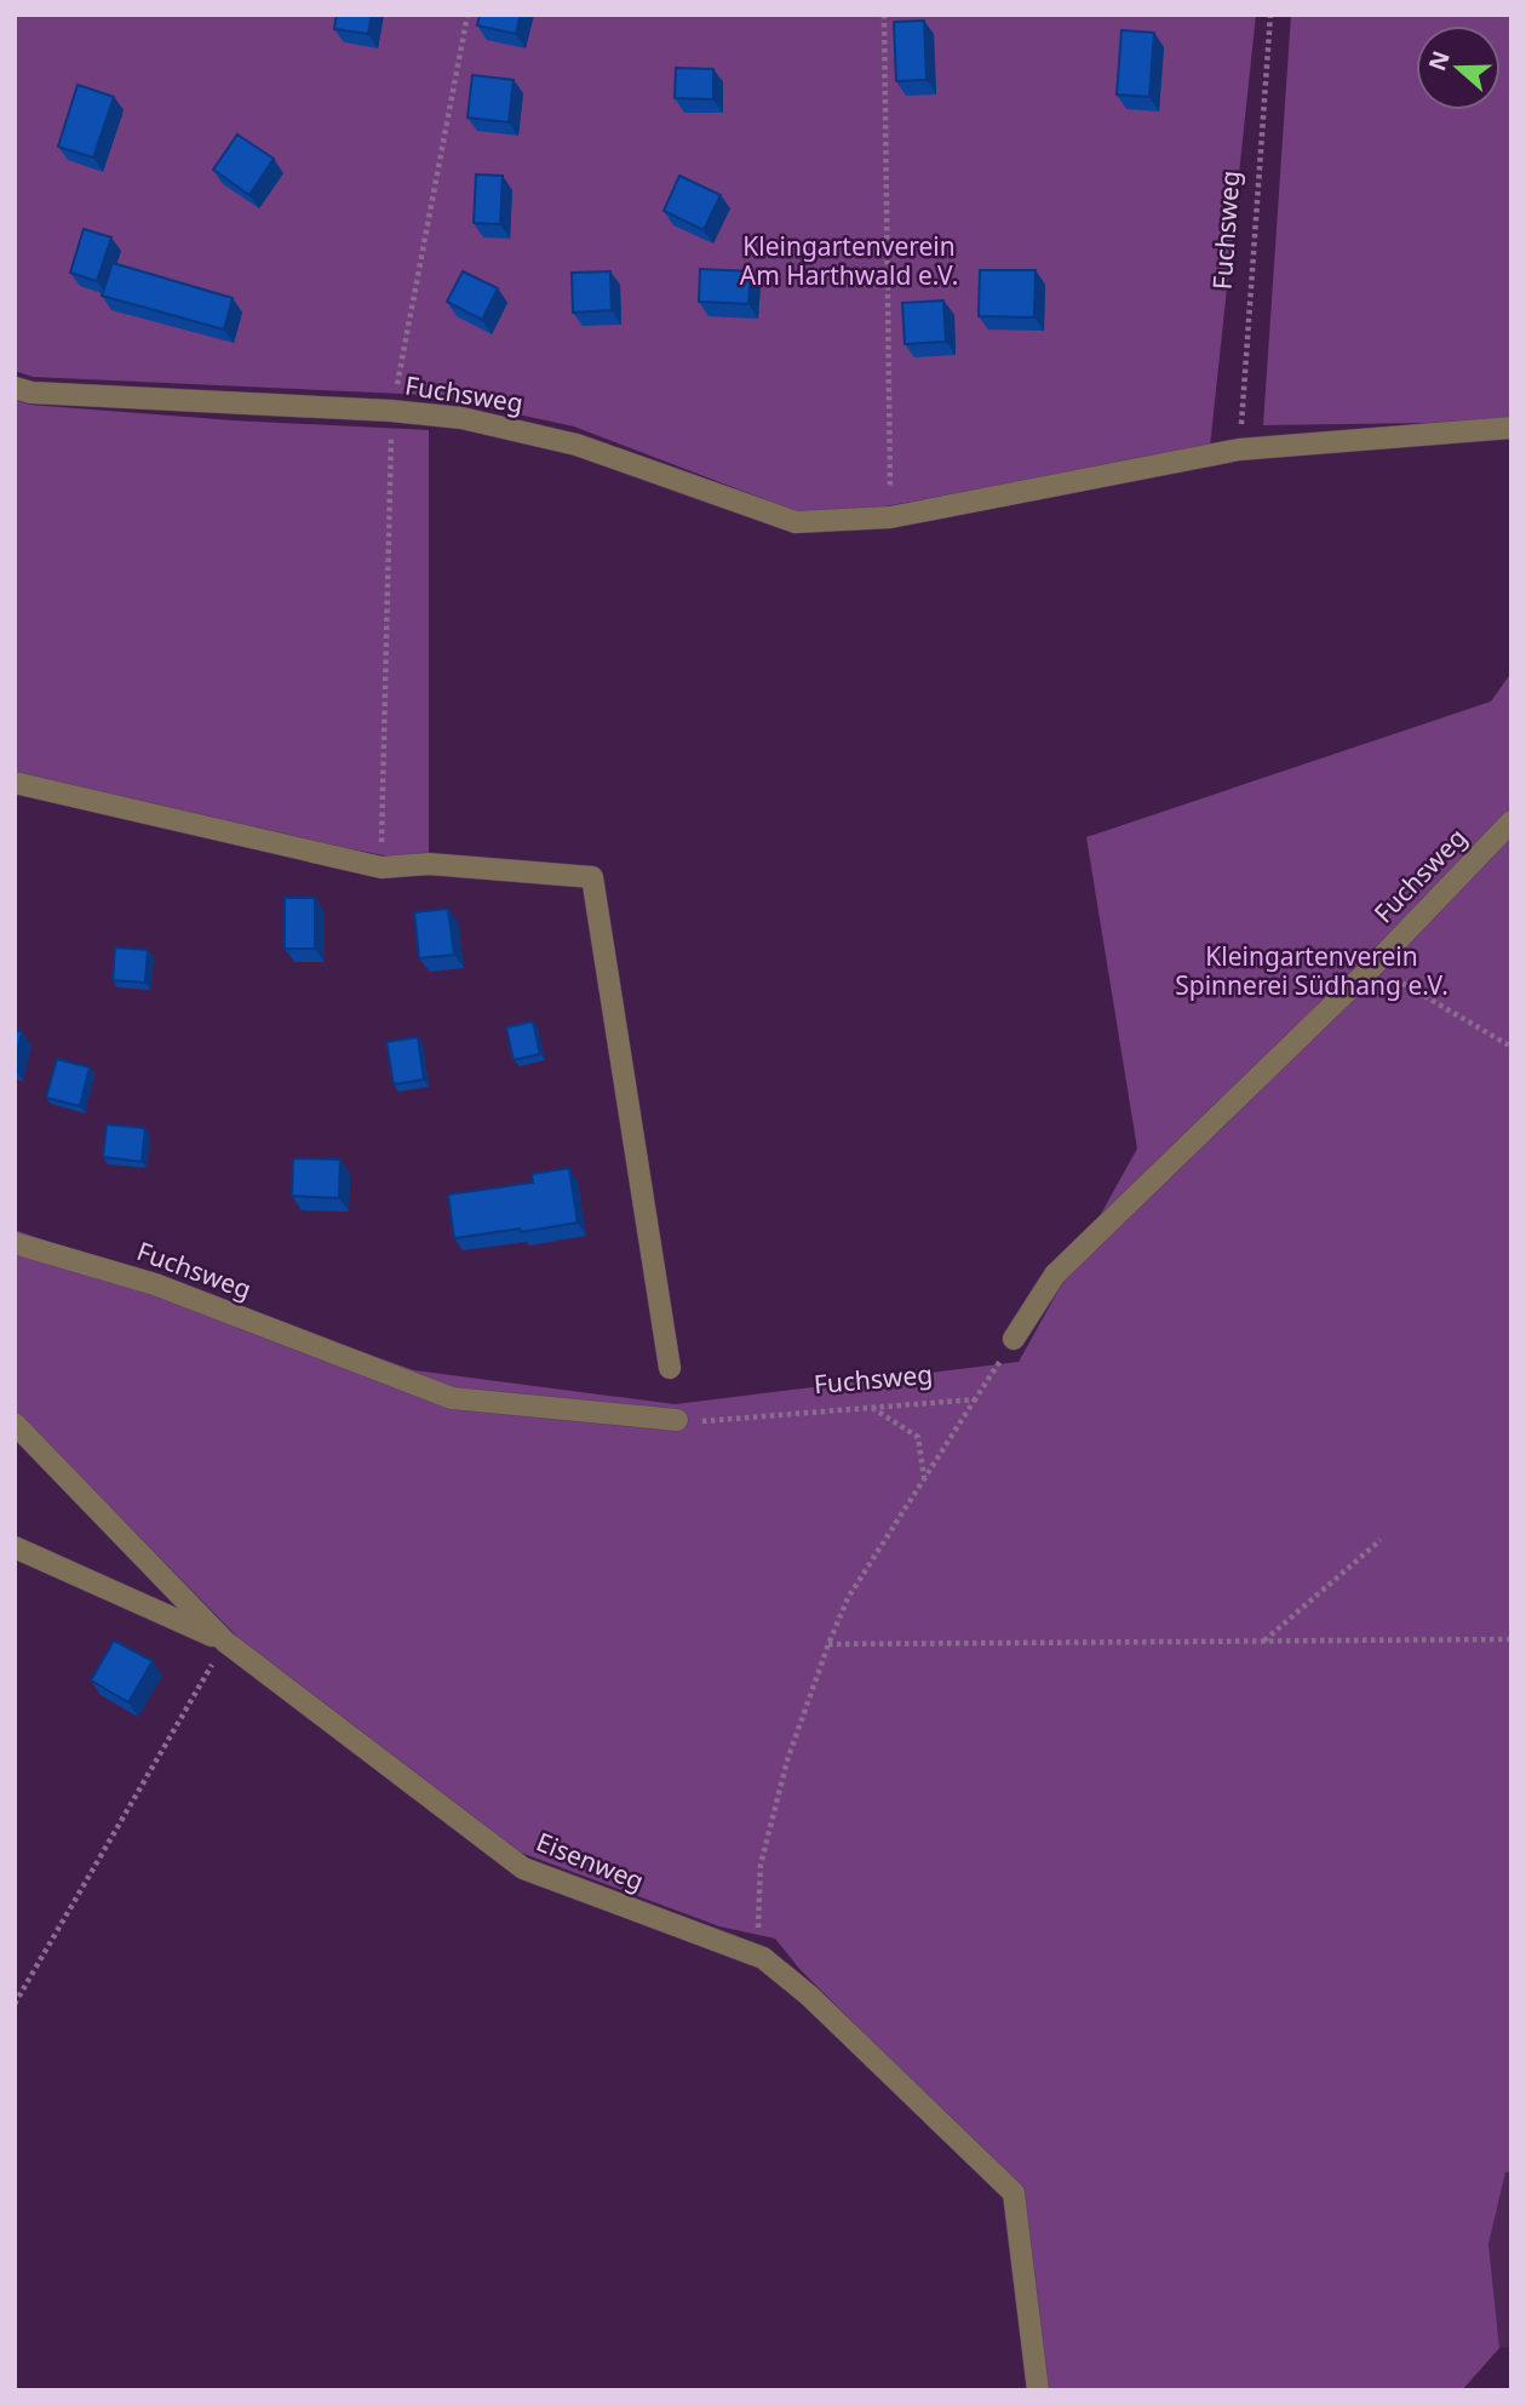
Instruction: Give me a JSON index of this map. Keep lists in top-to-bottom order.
{
  "streets": {
    "street": ["Fuchsweg", "Eisenweg"]
  },
  "parks": ["Kleingartenverein Am Harthwald e.V.", "Kleingartenverein Spinnerei Südhang e.V."],
  "north": "left"
}
